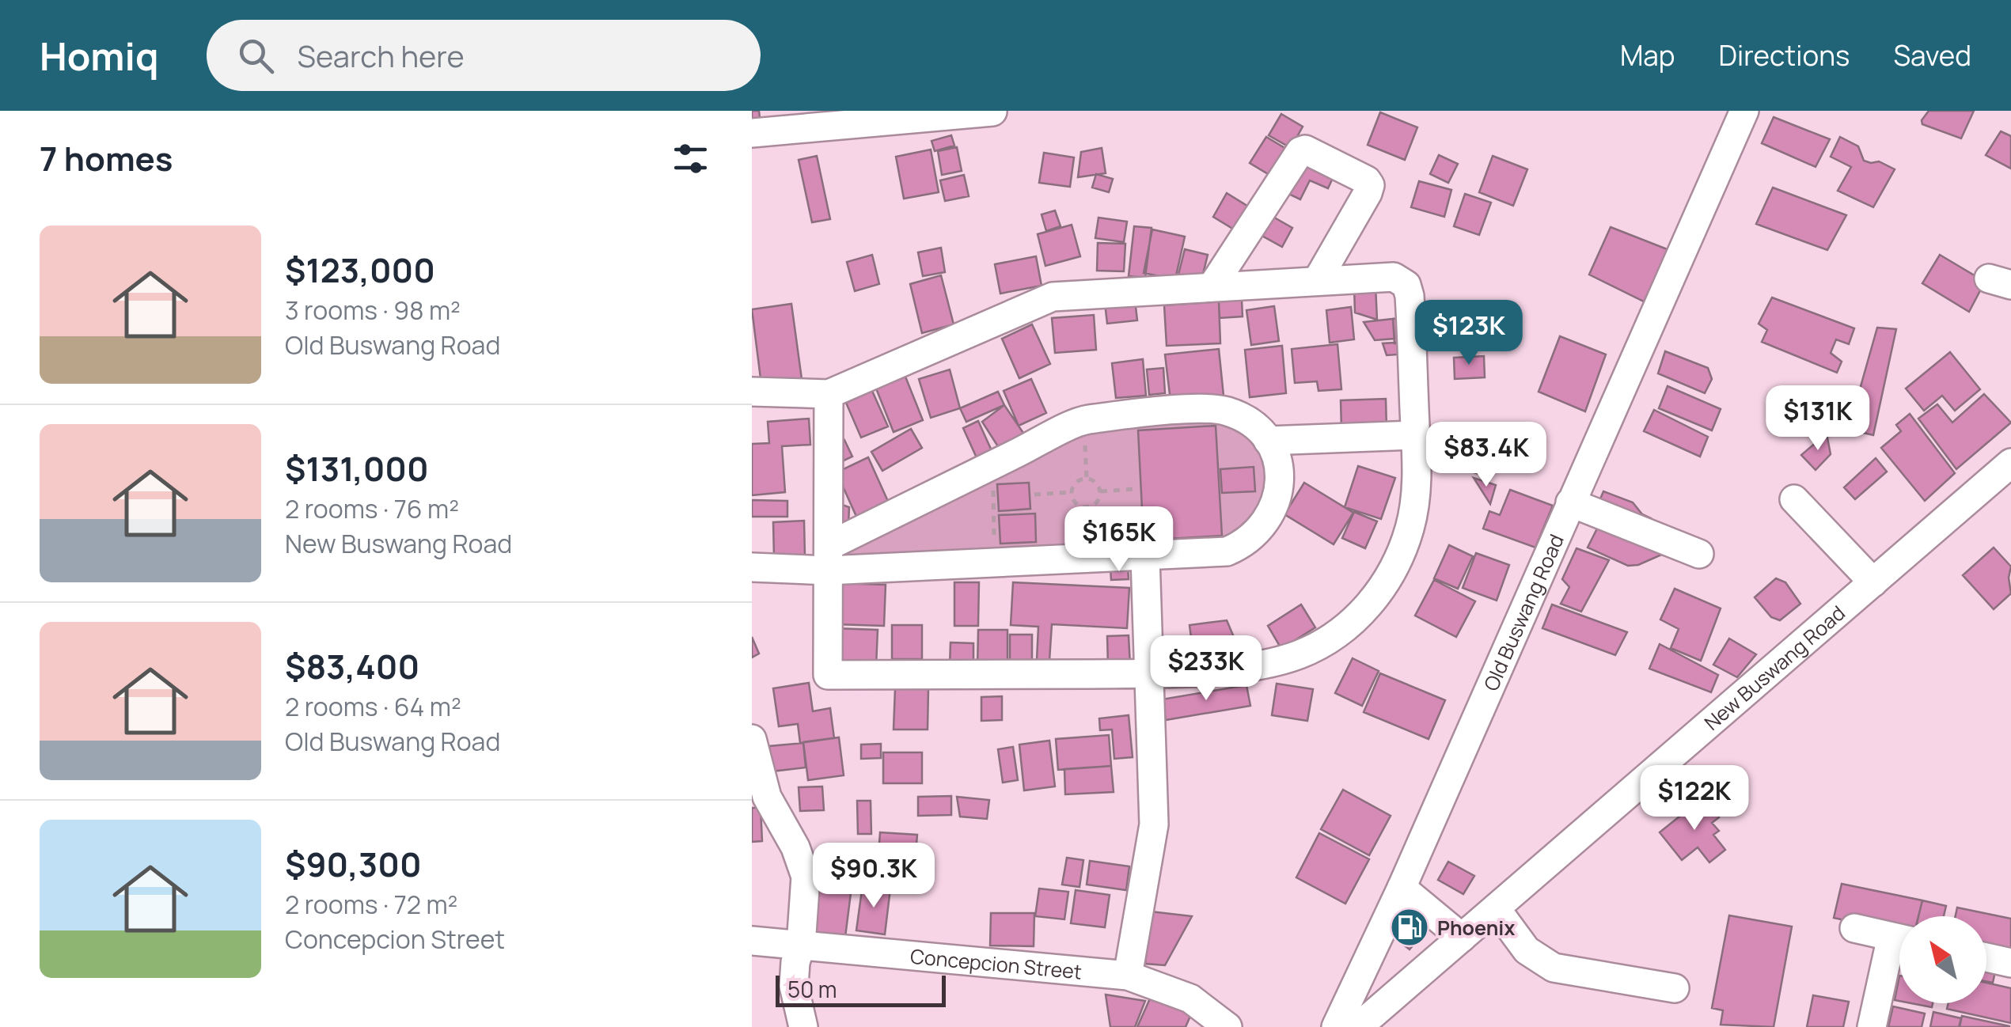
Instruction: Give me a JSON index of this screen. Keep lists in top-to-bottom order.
{
  "streets": {
    "street": ["Old Buswang Road", "New Buswang Road", "Concepcion Street"]
  },
  "places": {
    "fuel station": ["Phoenix"]
  },
  "scale_bar": "50 m",
  "north": "top left",
  "page": {
    "header": "Homiq",
    "search": "Search here",
    "nav": ["Map", "Directions", "Saved"],
    "heading": "7 homes",
    "list": [
      {
        "name": "$123,000",
        "note": "3 rooms · 98 m² · Old Buswang Road"
      },
      {
        "name": "$131,000",
        "note": "2 rooms · 76 m² · New Buswang Road"
      },
      {
        "name": "$83,400",
        "note": "2 rooms · 64 m² · Old Buswang Road"
      },
      {
        "name": "$90,300",
        "note": "2 rooms · 72 m² · Concepcion Street"
      }
    ],
    "price": [
      "$123K",
      "$131K",
      "$83.4K",
      "$165K",
      "$233K",
      "$122K",
      "$90.3K"
    ],
    "scale": "50 m"
  }
}
